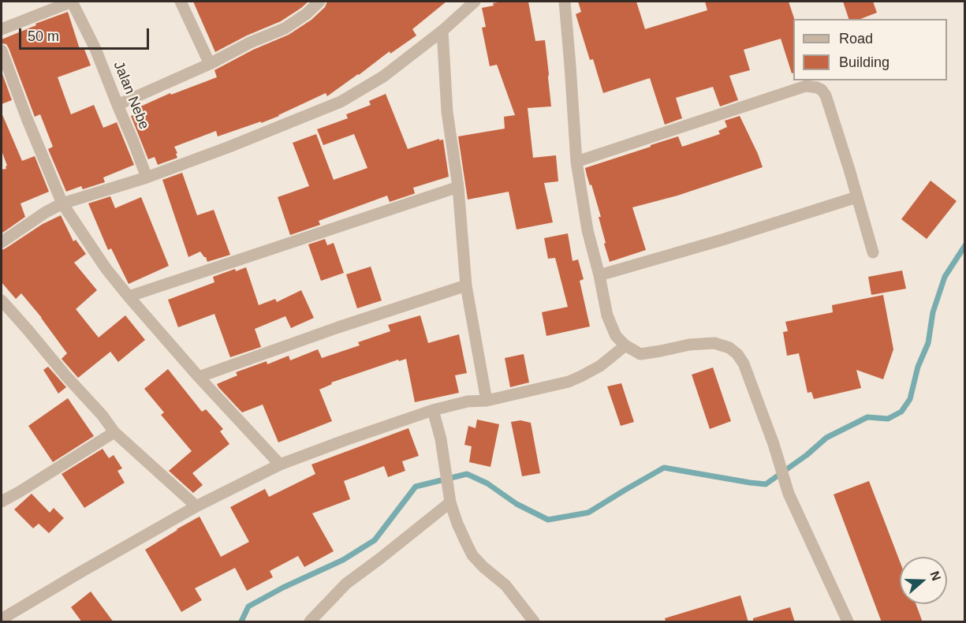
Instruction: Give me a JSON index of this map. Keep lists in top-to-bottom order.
{
  "streets": {
    "street": ["Jalan Nebe"]
  },
  "legend": ["Road", "Building"],
  "scale_bar": "50 m",
  "north": "right"
}
